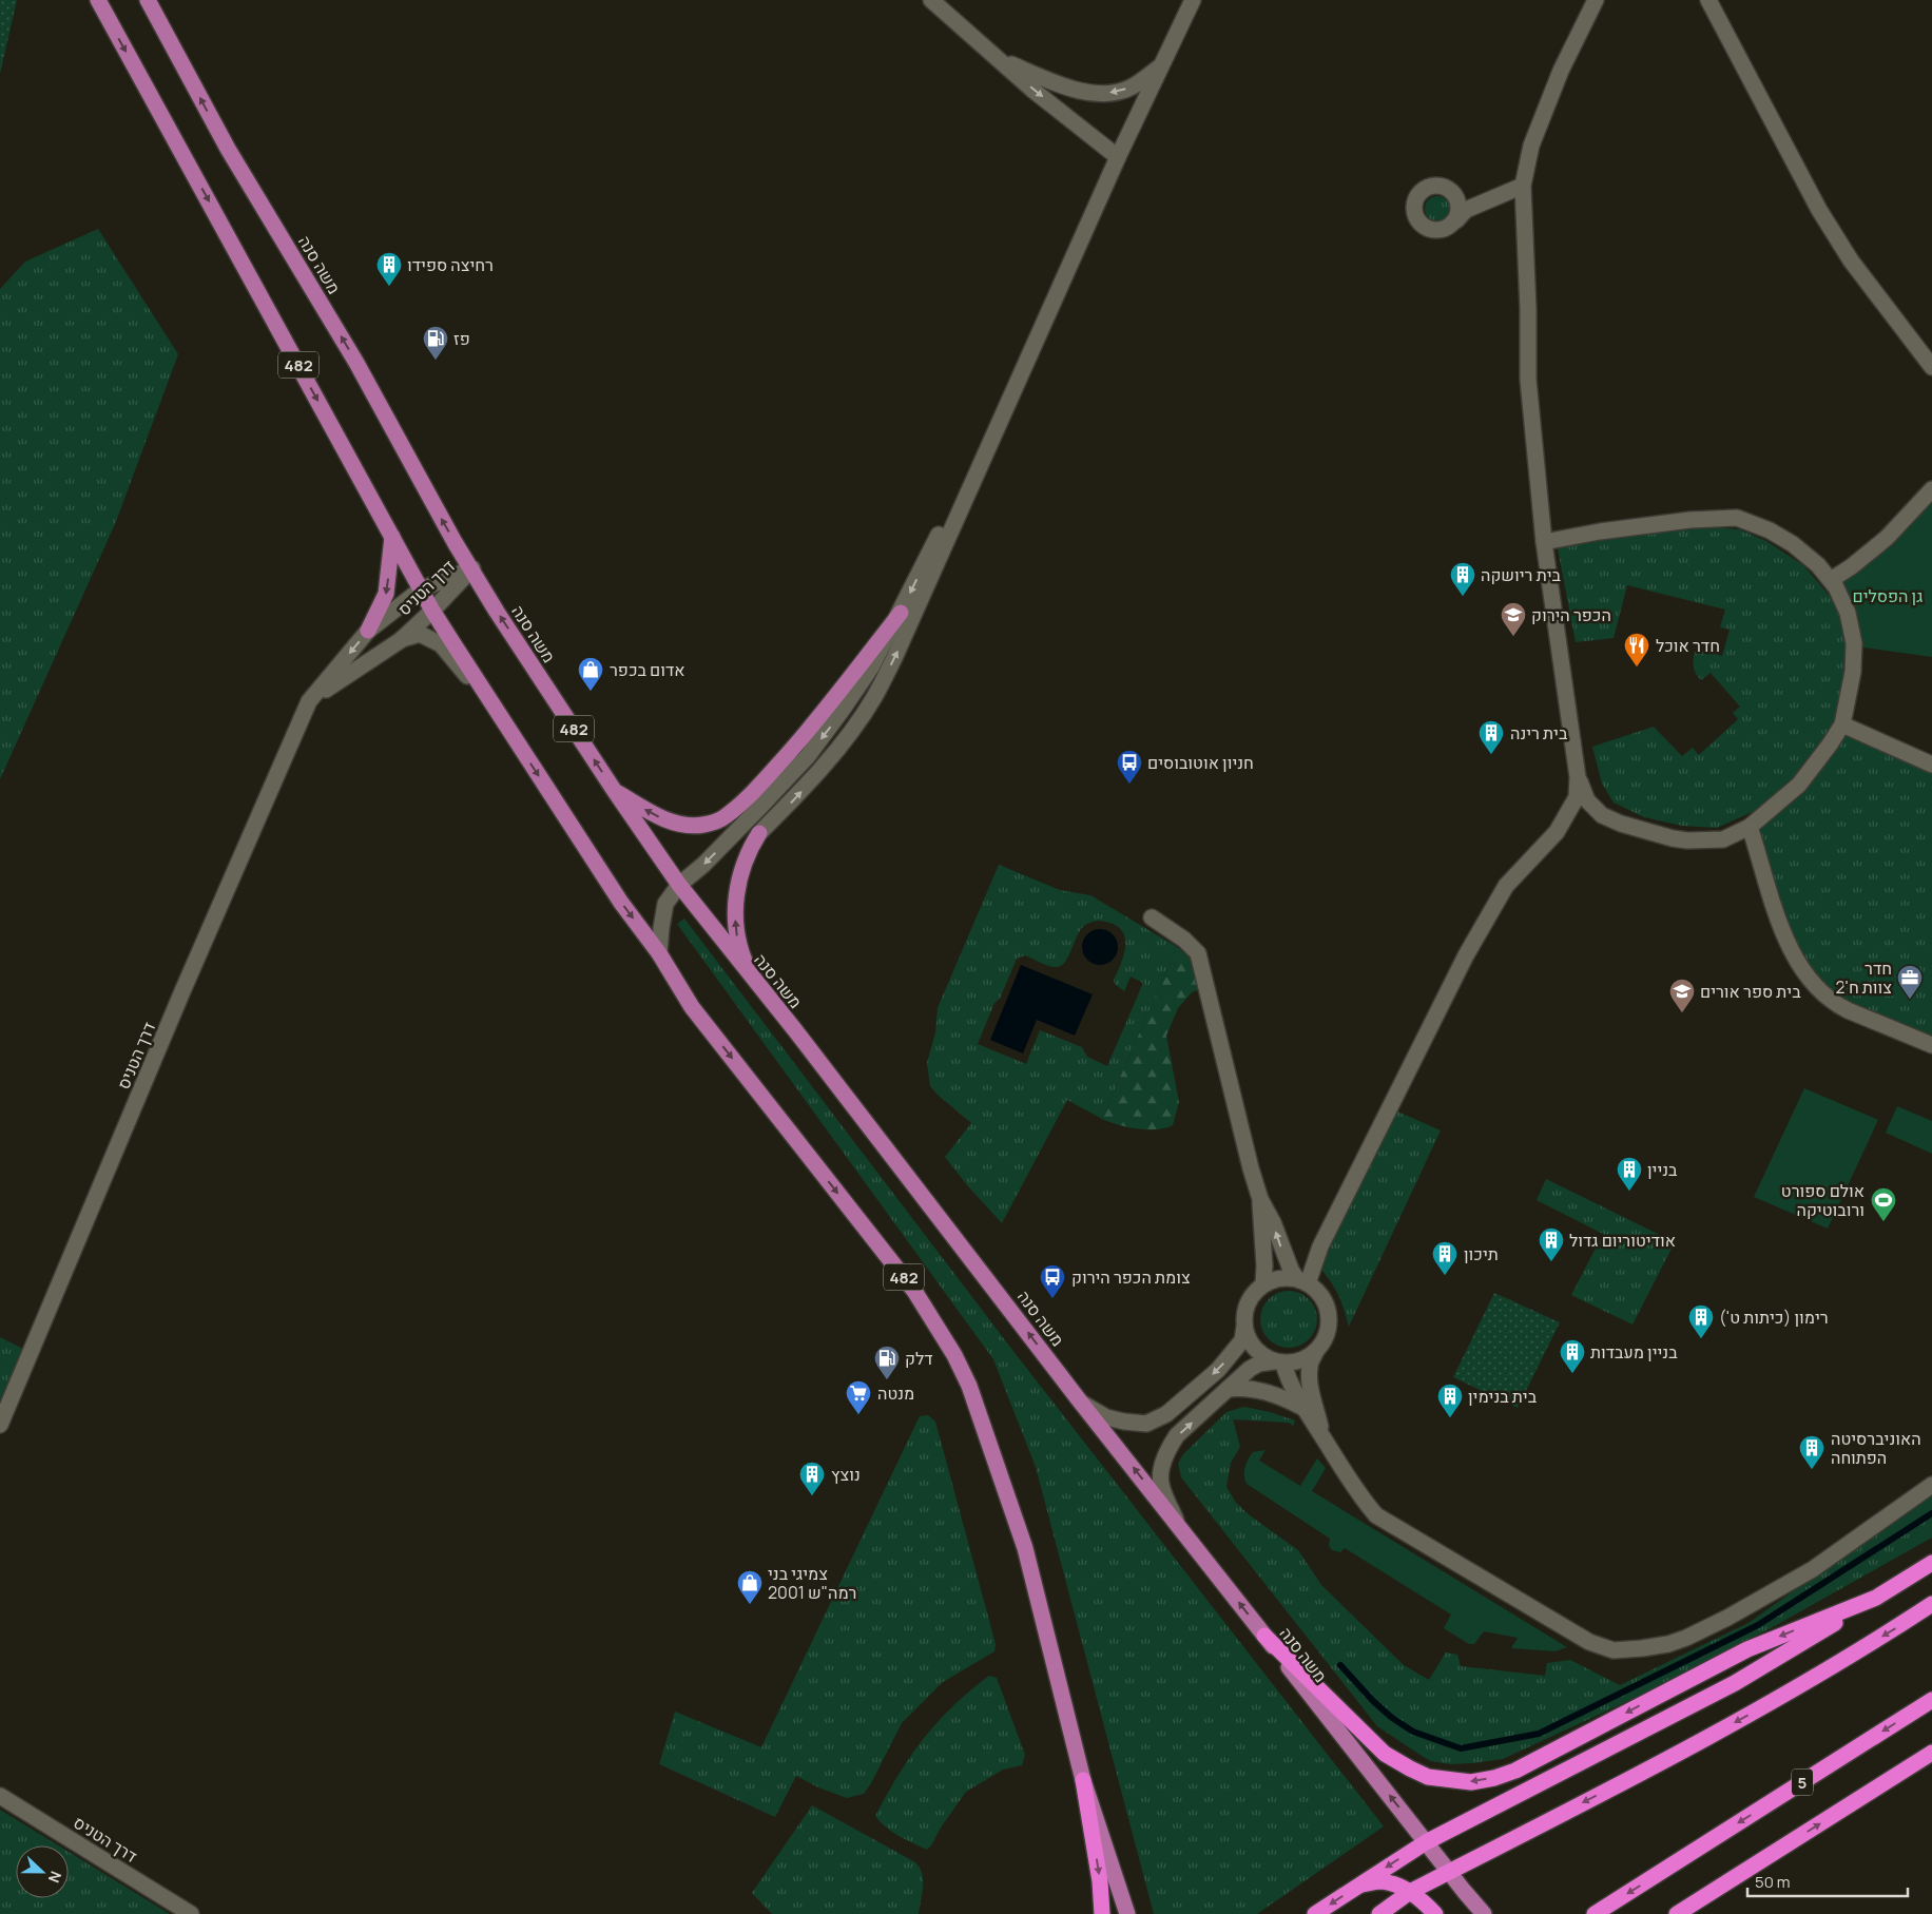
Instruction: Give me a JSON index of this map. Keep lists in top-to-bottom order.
{
  "streets": {
    "highway": ["5"],
    "main road": ["משה סנה", "482"],
    "street": ["דרך הטניס"]
  },
  "crossings": [
    ["משה סנה", "דרך הטניס"],
    ["482", "דרך הטניס"]
  ],
  "parks": ["גן הפסלים"],
  "places": {
    "building": [
      "רחיצה ספידו",
      "בית ריושקה",
      "בית רינה",
      "בניין",
      "אודיטוריום גדול",
      "תיכון",
      "רימון (כיתות ט')",
      "בניין מעבדות",
      "בית בנימין",
      "האוניברסיטה הפתוחה",
      "נוצץ"
    ],
    "fuel station": ["פז", "דלק"],
    "school or university": ["הכפר הירוק", "בית ספר אורים"],
    "restaurant": ["חדר אוכל"],
    "shop": ["אדום בכפר", "צמיגי בני 2001 רמה\"ש"],
    "bus stop": ["חניון אוטובוסים", "צומת הכפר הירוק"],
    "office": ["חדר צוות ח'2"],
    "sports": ["אולם ספורט ורובוטיקה"],
    "supermarket": ["מנטה"]
  },
  "scale_bar": "50 m",
  "north": "right"
}
